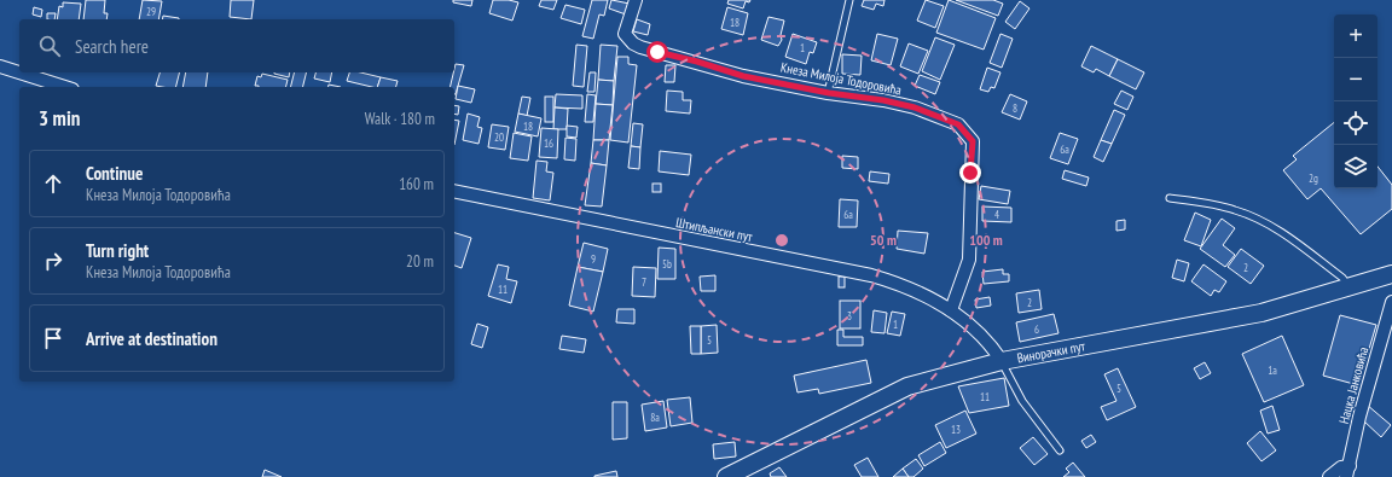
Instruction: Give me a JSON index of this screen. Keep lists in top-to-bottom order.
{
  "streets": {
    "street": [
      "Кнеза Милоја Тодоровића",
      "Штипљански пут",
      "Винорачки пут",
      "Нацка Јанковића"
    ]
  },
  "crossings": [
    ["Кнеза Милоја Тодоровића", "Штипљански пут"],
    ["Штипљански пут", "Винорачки пут"]
  ],
  "house_numbers": [
    "29",
    "18",
    "1",
    "8",
    "18",
    "20",
    "16",
    "6a",
    "2g",
    "6a",
    "4",
    "9",
    "5b",
    "2",
    "7",
    "11",
    "2",
    "3",
    "1",
    "6",
    "5",
    "1a",
    "5",
    "11",
    "8a",
    "13"
  ],
  "page": {
    "map_buttons": ["+", "−"],
    "search": "Search here",
    "heading": ["3 min", "Walk · 180 m"],
    "list": [
      ["Continue", "Кнеза Милоја Тодоровића", "160 m"],
      ["Turn right", "Кнеза Милоја Тодоровића", "20 m"],
      "Arrive at destination"
    ]
  },
  "rings": ["50 m", "100 m"]
}
